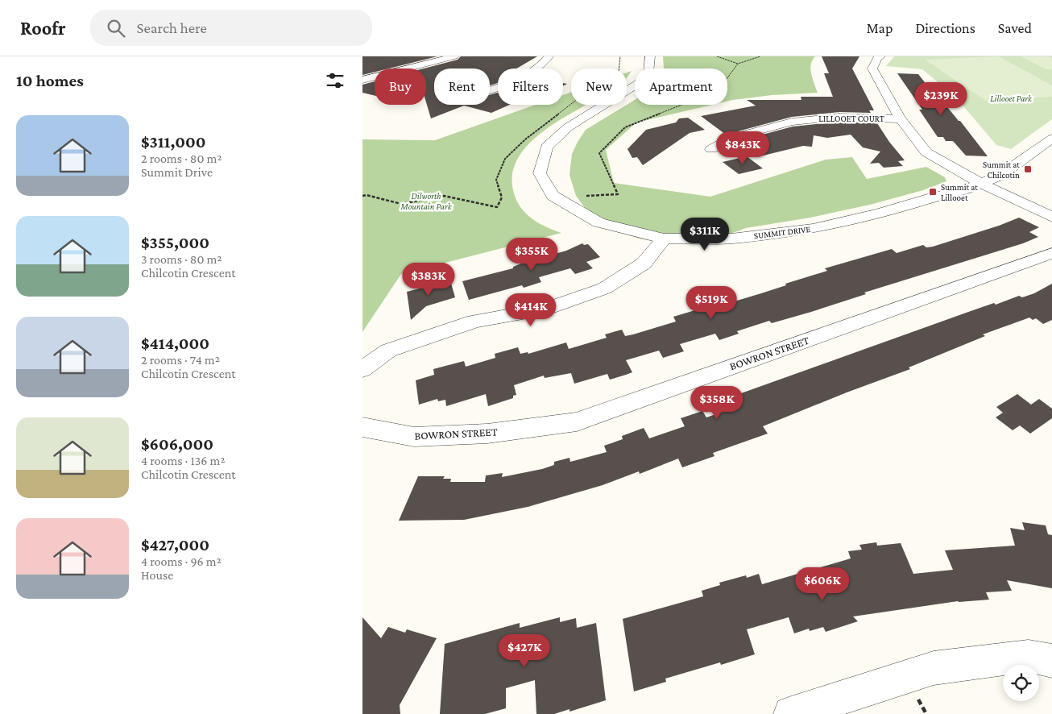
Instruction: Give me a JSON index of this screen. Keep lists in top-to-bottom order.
{
  "streets": {
    "street": ["LILLOOET COURT", "SUMMIT DRIVE", "BOWRON STREET"]
  },
  "parks": ["Lillooet Park", "Dilworth Mountain Park"],
  "places": {
    "transit": ["Summit at Chilcotin", "Summit at Lillooet"]
  },
  "page": {
    "header": "Roofr",
    "search": "Search here",
    "nav": ["Map", "Directions", "Saved"],
    "heading": "10 homes",
    "chip": [
      "Buy",
      "Rent",
      "Filters",
      "New",
      "Apartment"
    ],
    "price": [
      "$239K",
      "$843K",
      "$311K",
      "$355K",
      "$383K",
      "$519K",
      "$414K",
      "$358K",
      "$606K",
      "$427K"
    ],
    "list": [
      {
        "name": "$311,000",
        "note": "2 rooms · 80 m² · Summit Drive"
      },
      {
        "name": "$355,000",
        "note": "3 rooms · 80 m² · Chilcotin Crescent"
      },
      {
        "name": "$414,000",
        "note": "2 rooms · 74 m² · Chilcotin Crescent"
      },
      {
        "name": "$606,000",
        "note": "4 rooms · 136 m² · Chilcotin Crescent"
      },
      {
        "name": "$427,000",
        "note": "4 rooms · 96 m² · House"
      }
    ]
  }
}
